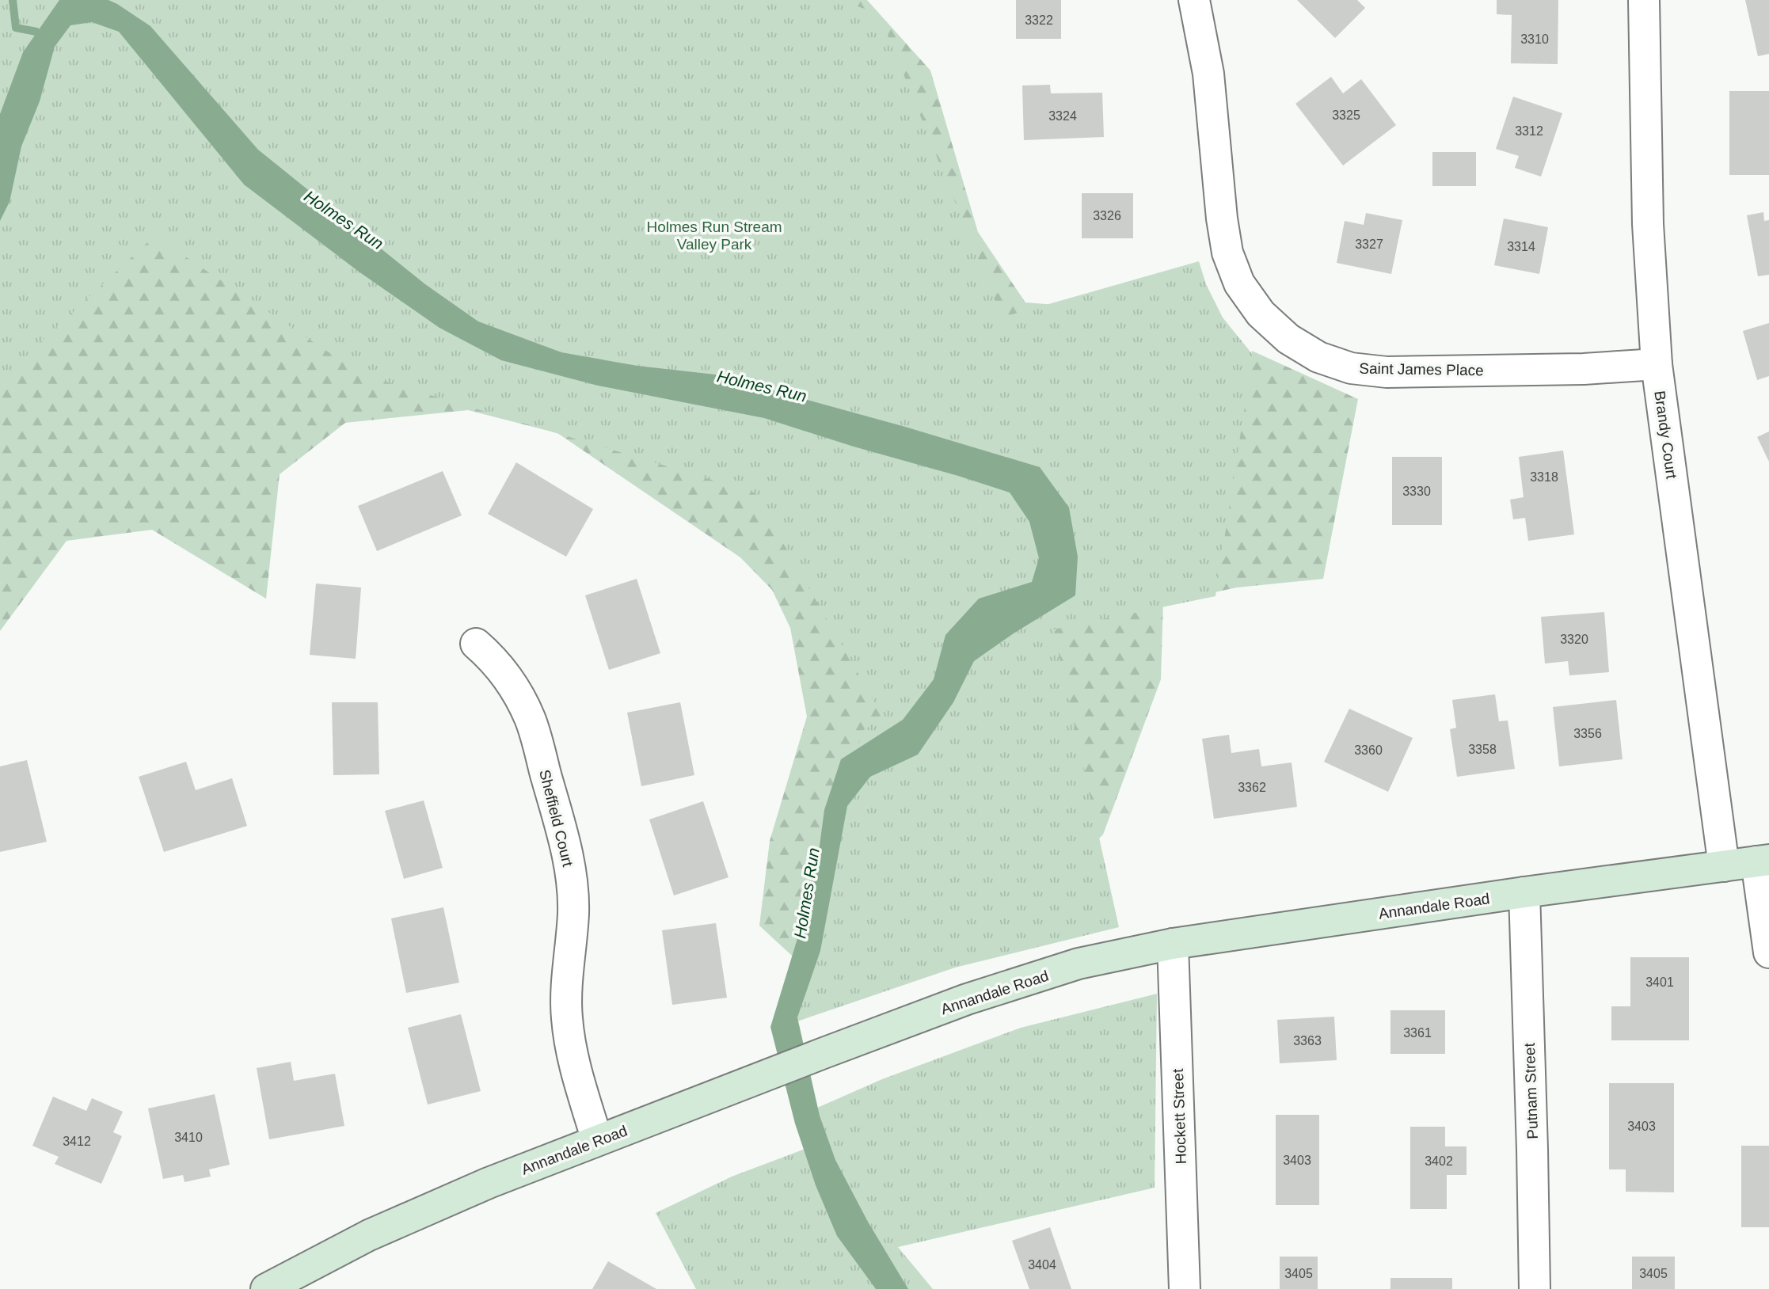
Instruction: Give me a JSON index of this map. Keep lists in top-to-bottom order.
{
  "streets": {
    "main road": ["Annandale Road"],
    "street": [
      "Saint James Place",
      "Brandy Court",
      "Sheffield Court",
      "Putnam Street",
      "Hockett Street"
    ]
  },
  "crossings": [
    ["Saint James Place", "Brandy Court"],
    ["Brandy Court", "Annandale Road"],
    ["Sheffield Court", "Annandale Road"],
    ["Annandale Road", "Putnam Street"],
    ["Annandale Road", "Hockett Street"]
  ],
  "water": ["Holmes Run"],
  "parks": ["Holmes Run Stream Valley Park"],
  "house_numbers": [
    "3322",
    "3310",
    "3325",
    "3324",
    "3312",
    "3326",
    "3327",
    "3314",
    "3318",
    "3330",
    "3320",
    "3356",
    "3358",
    "3360",
    "3362",
    "3401",
    "3361",
    "3363",
    "3403",
    "3410",
    "3412",
    "3403",
    "3402",
    "3404",
    "3405",
    "3405"
  ]
}
